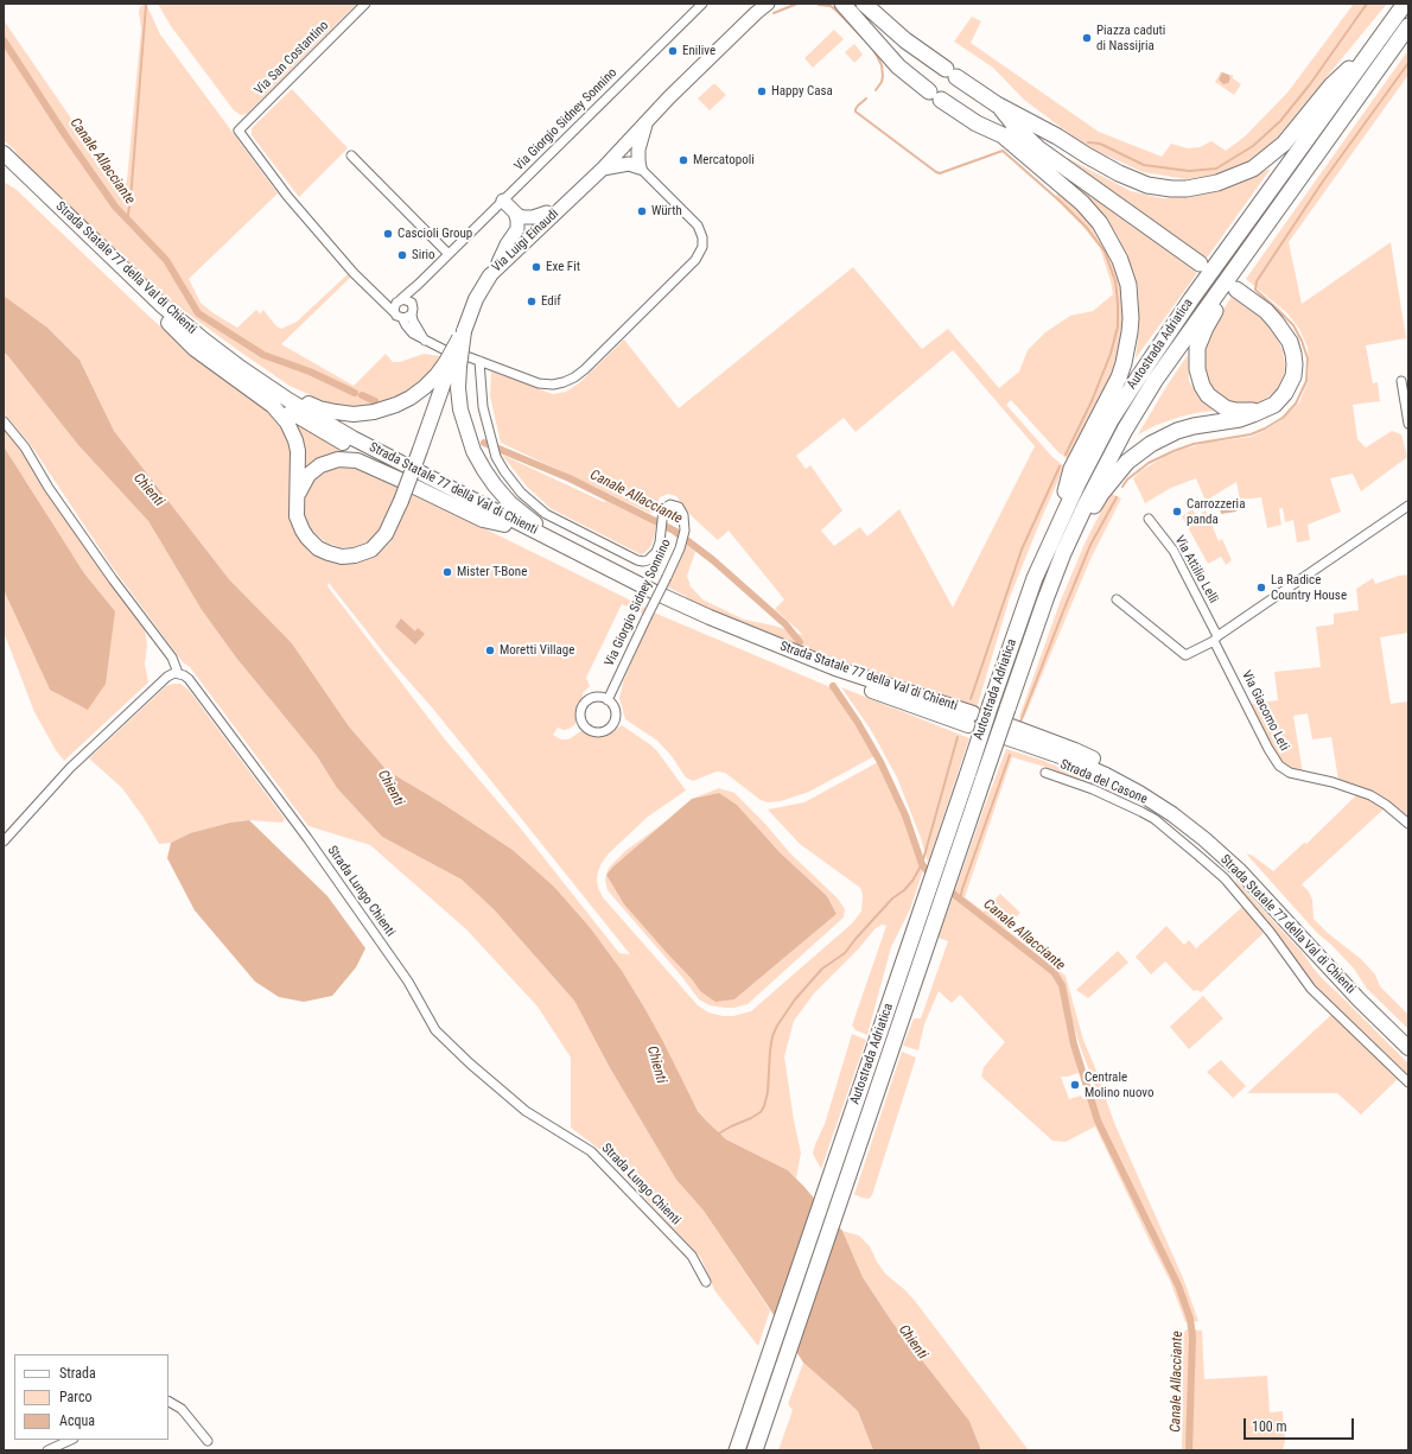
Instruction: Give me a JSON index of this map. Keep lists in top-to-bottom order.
{
  "streets": {
    "highway": ["Strada Statale 77 della Val di Chienti", "Autostrada Adriatica"],
    "main road": ["Via Luigi Einaudi"],
    "street": [
      "Via San Costantino",
      "Via Giorgio Sidney Sonnino",
      "Via Attilio Lelli",
      "Via Giacomo Leti",
      "Strada del Casone",
      "Strada Lungo Chienti"
    ]
  },
  "crossings": [
    ["Via Attilio Lelli", "Via Giacomo Leti"]
  ],
  "water": ["Canale Allacciante", "Chienti"],
  "places": [
    "Piazza caduti di Nassijria",
    "Enilive",
    "Happy Casa",
    "Mercatopoli",
    "Würth",
    "Cascioli Group",
    "Sirio",
    "Exe Fit",
    "Edif",
    "Carrozzeria panda",
    "Mister T-Bone",
    "La Radice Country House",
    "Moretti Village",
    "Centrale Molino nuovo"
  ],
  "legend": ["Strada", "Parco", "Acqua"],
  "scale_bar": "100 m"
}
